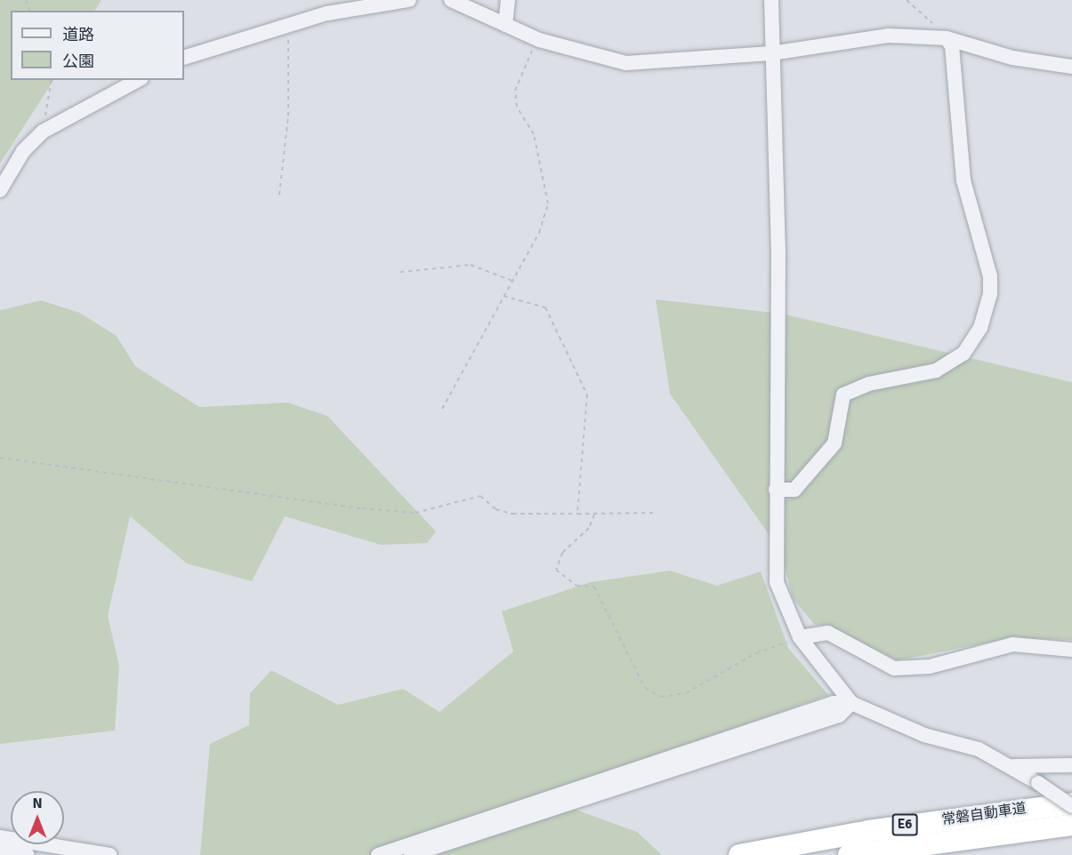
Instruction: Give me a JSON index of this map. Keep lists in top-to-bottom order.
{
  "streets": {
    "highway": ["常磐自動車道", "E6"]
  },
  "legend": ["道路", "公園"],
  "north": "top"
}
